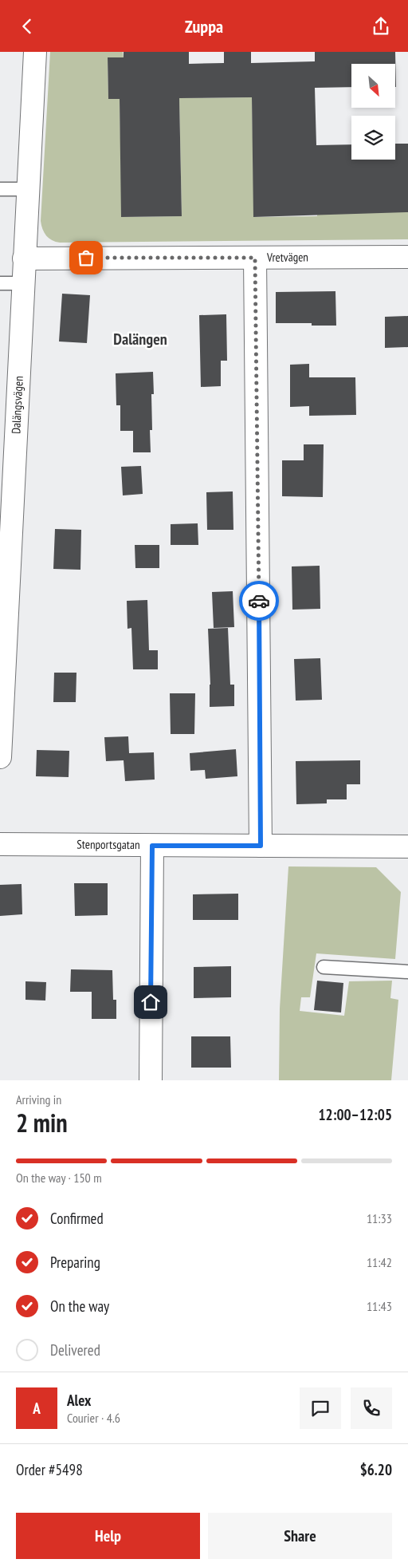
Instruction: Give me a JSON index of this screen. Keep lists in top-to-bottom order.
{
  "streets": {
    "street": ["Vretvägen", "Dalängsvägen", "Stenportsgatan"]
  },
  "crossings": [
    ["Vretvägen", "Dalängsvägen"]
  ],
  "districts": ["Dalängen"],
  "north": "bottom right",
  "page": {
    "header": "Zuppa",
    "heading": ["2 min", "Arriving in", "12:00–12:05"],
    "panel": [
      "Alex",
      "Courier · 4.6",
      "Order #5498",
      "$6.20"
    ],
    "bar": "On the way · 150 m",
    "list": [
      ["Confirmed", "11:33"],
      ["Preparing", "11:42"],
      ["On the way", "11:43"],
      "Delivered"
    ],
    "round": "A",
    "buttons": ["Help", "Share"]
  }
}
